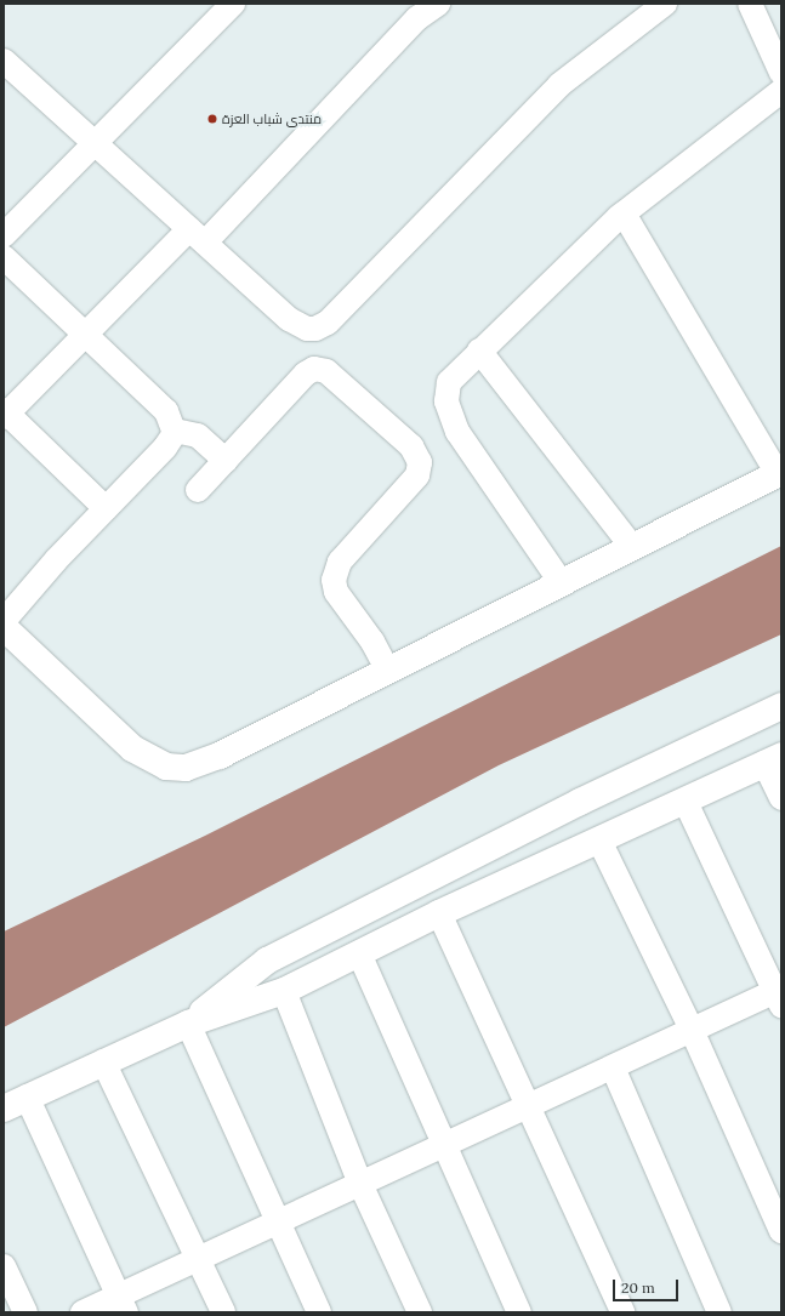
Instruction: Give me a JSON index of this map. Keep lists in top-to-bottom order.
{
  "places": ["منتدى شباب العزة"],
  "scale_bar": "20 m"
}
